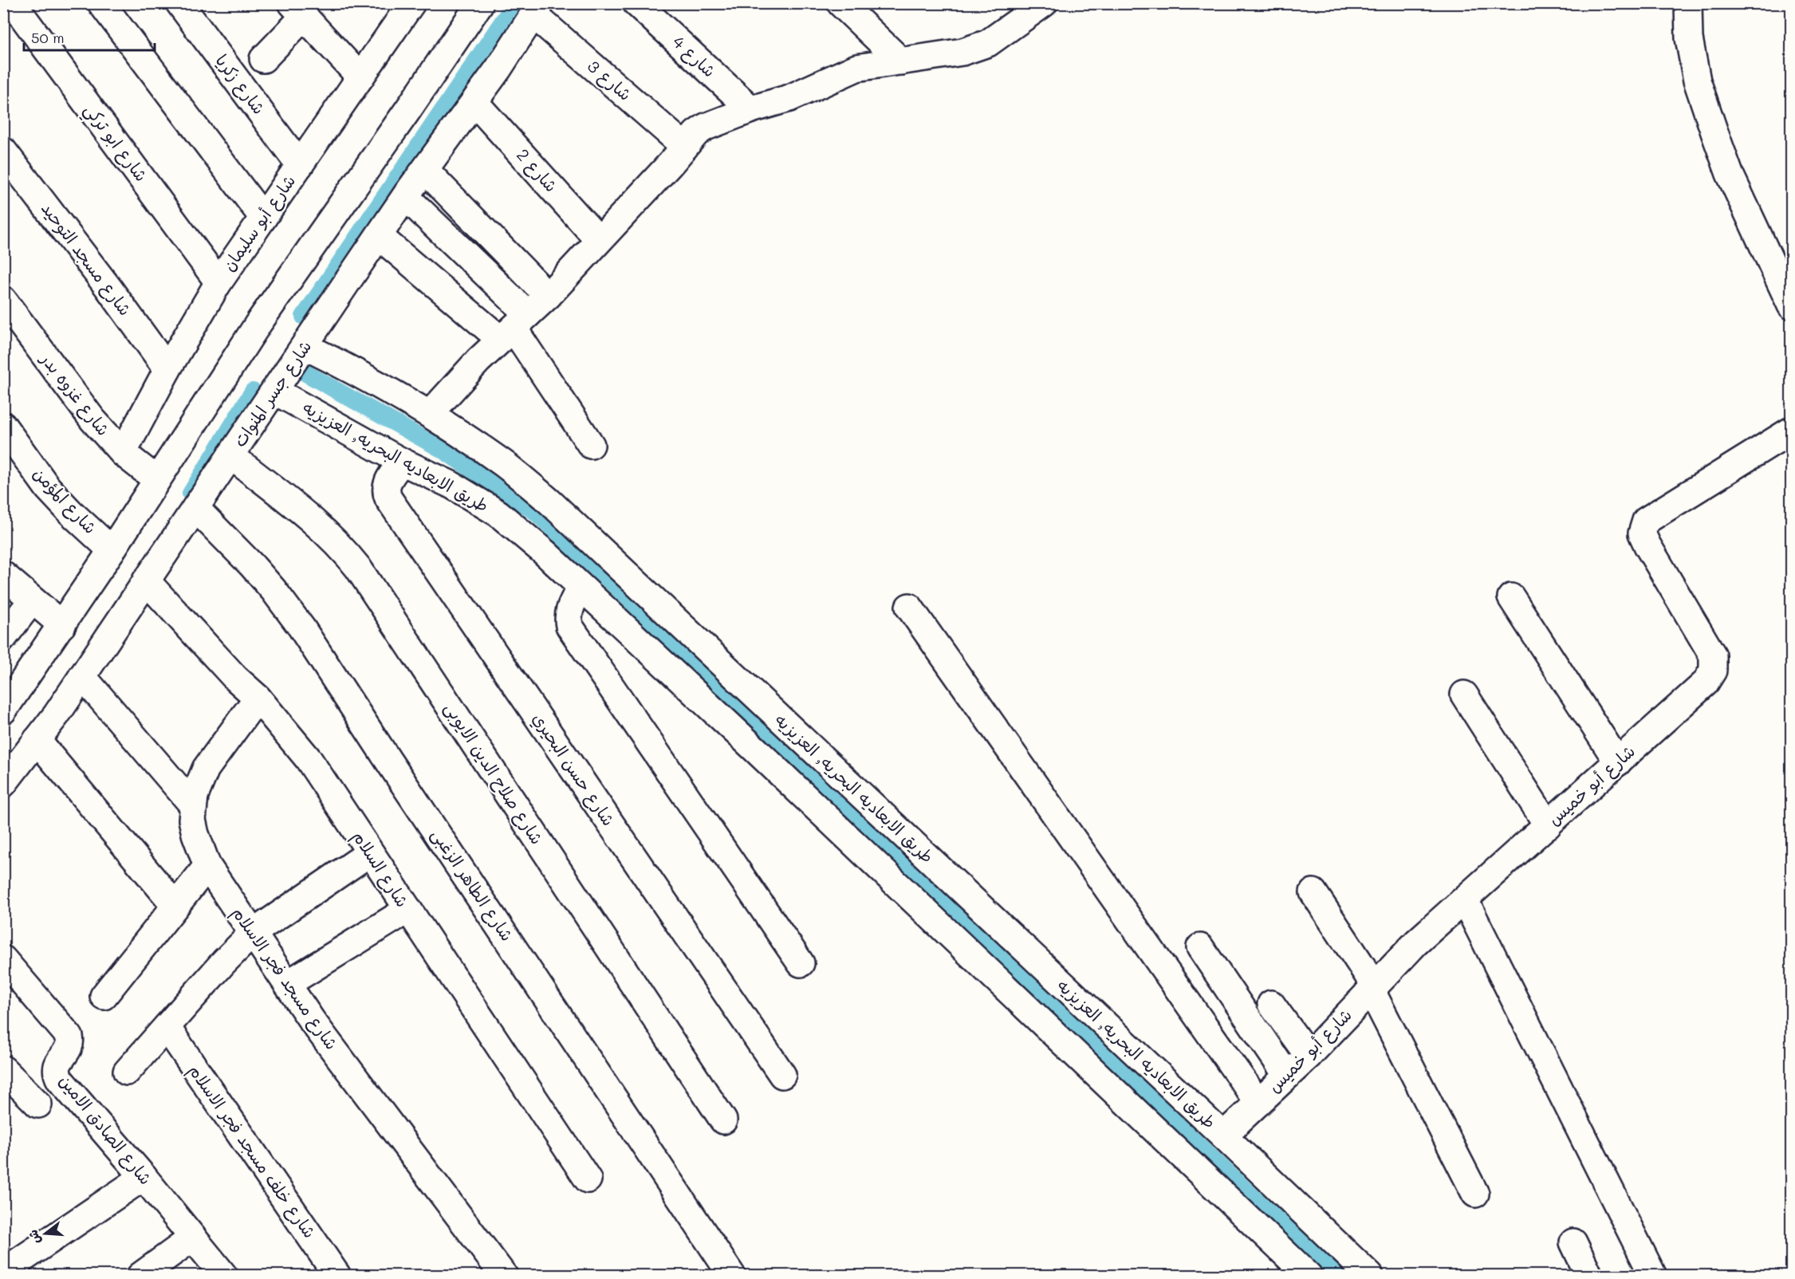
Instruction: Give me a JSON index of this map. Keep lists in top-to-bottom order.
{
  "streets": {
    "street": [
      "شارع 4",
      "شارع 3",
      "شارع زكريا",
      "شارع ابو تركي",
      "شارع 2",
      "شارع أبو سليمان",
      "شارع مسجد التوحيد",
      "شارع جسر المنوات",
      "شارع غزوه بدر",
      "طريق الابعاديه البحريه, العزيزيه",
      "شارع المؤمن",
      "شارع حسن البحيري",
      "شارع صلاح الدين الايوبى",
      "شارع أبو خميس",
      "شارع السلام",
      "شارع الطاهر الزغبى",
      "شارع مسجد فجر الاسلام",
      "شارع الصادق الامين",
      "شارع خلف مسجد فجر الاسلام"
    ]
  },
  "crossings": [
    ["شارع 3", "شارع جسر المنوات"],
    ["شارع زكريا", "شارع أبو سليمان"],
    ["شارع ابو تركي", "شارع أبو سليمان"],
    ["شارع 2", "شارع جسر المنوات"],
    ["شارع أبو سليمان", "شارع مسجد التوحيد"],
    ["شارع أبو سليمان", "شارع غزوه بدر"],
    ["شارع جسر المنوات", "طريق الابعاديه البحريه, العزيزيه"],
    ["شارع جسر المنوات", "شارع صلاح الدين الايوبى"],
    ["شارع جسر المنوات", "شارع السلام"],
    ["شارع جسر المنوات", "شارع الطاهر الزغبى"],
    ["طريق الابعاديه البحريه, العزيزيه", "شارع حسن البحيري"],
    ["طريق الابعاديه البحريه, العزيزيه", "شارع أبو خميس"],
    ["شارع السلام", "شارع مسجد فجر الاسلام"]
  ],
  "scale_bar": "50 m",
  "north": "left"
}
